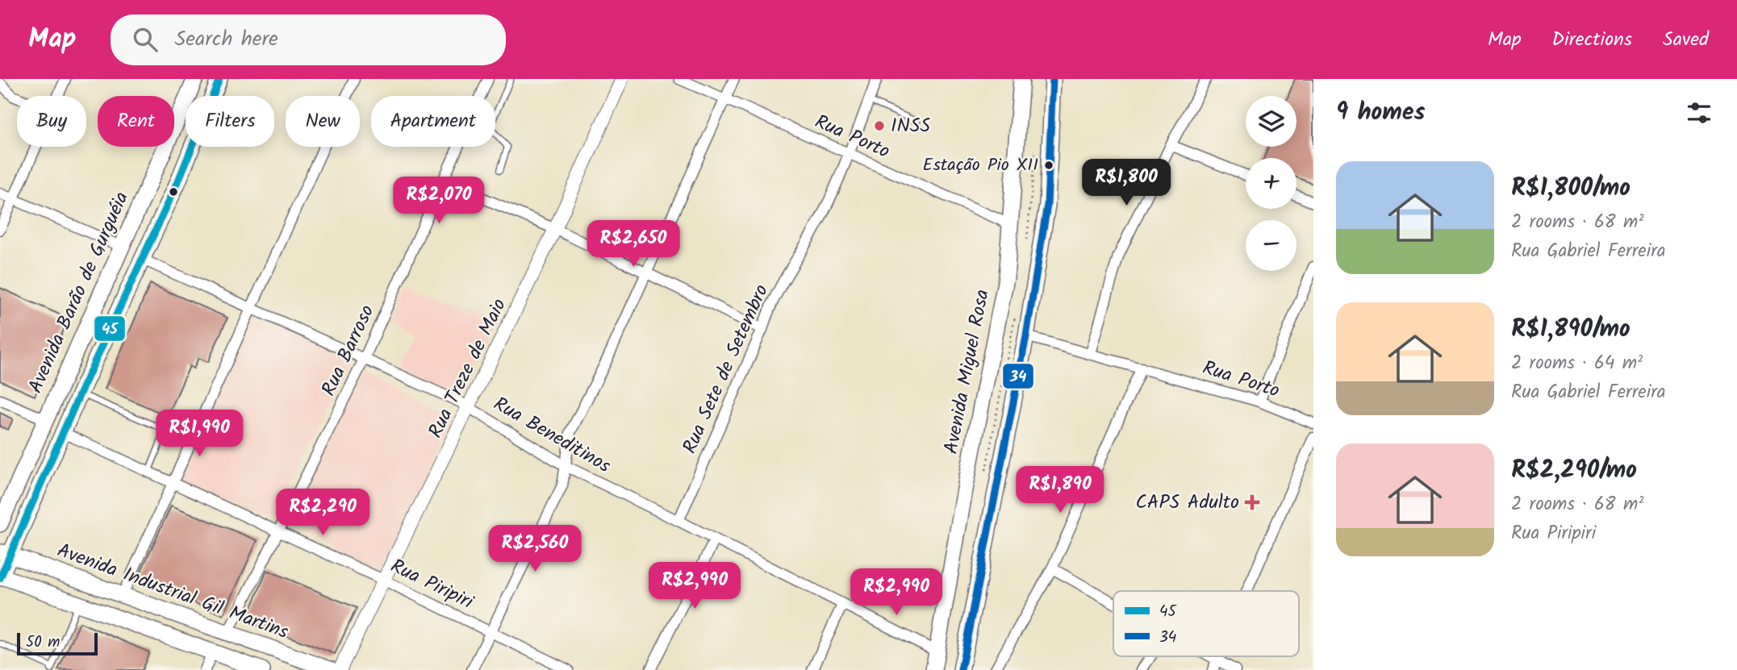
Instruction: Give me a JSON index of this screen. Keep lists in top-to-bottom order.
{
  "streets": {
    "main road": ["Avenida Barão de Gurguéia", "Avenida Miguel Rosa", "Avenida Industrial Gil Martins"],
    "street": [
      "Rua Porto",
      "Rua Barroso",
      "Rua Treze de Maio",
      "Rua Sete de Setembro",
      "Rua Beneditinos",
      "Rua Piripiri"
    ]
  },
  "crossings": [
    ["Rua Porto", "Rua Sete de Setembro"],
    ["Rua Porto", "Avenida Miguel Rosa"],
    ["Rua Barroso", "Rua Beneditinos"],
    ["Rua Barroso", "Rua Piripiri"],
    ["Rua Barroso", "Avenida Industrial Gil Martins"],
    ["Rua Treze de Maio", "Rua Beneditinos"],
    ["Rua Treze de Maio", "Rua Piripiri"],
    ["Rua Sete de Setembro", "Rua Beneditinos"],
    ["Avenida Miguel Rosa", "Rua Beneditinos"]
  ],
  "places": {
    "other": ["INSS", "Estação Pio XII"],
    "health": ["CAPS Adulto"]
  },
  "lines": ["transit line 45", "transit line 34"],
  "legend": ["45", "34"],
  "scale_bar": "50 m",
  "page": {
    "header": "Map",
    "search": "Search here",
    "nav": ["Map", "Directions", "Saved"],
    "heading": "9 homes",
    "map_buttons": ["+", "−"],
    "chip": [
      "Buy",
      "Rent",
      "Filters",
      "New",
      "Apartment"
    ],
    "list": [
      {
        "name": "R$1,800/mo",
        "note": "2 rooms · 68 m² · Rua Gabriel Ferreira"
      },
      {
        "name": "R$1,890/mo",
        "note": "2 rooms · 64 m² · Rua Gabriel Ferreira"
      },
      {
        "name": "R$2,290/mo",
        "note": "2 rooms · 68 m² · Rua Piripiri"
      }
    ],
    "price": [
      "R$1,800",
      "R$2,070",
      "R$2,650",
      "R$1,990",
      "R$1,890",
      "R$2,290",
      "R$2,560",
      "R$2,990",
      "R$2,990"
    ],
    "scale": "50 m"
  }
}
